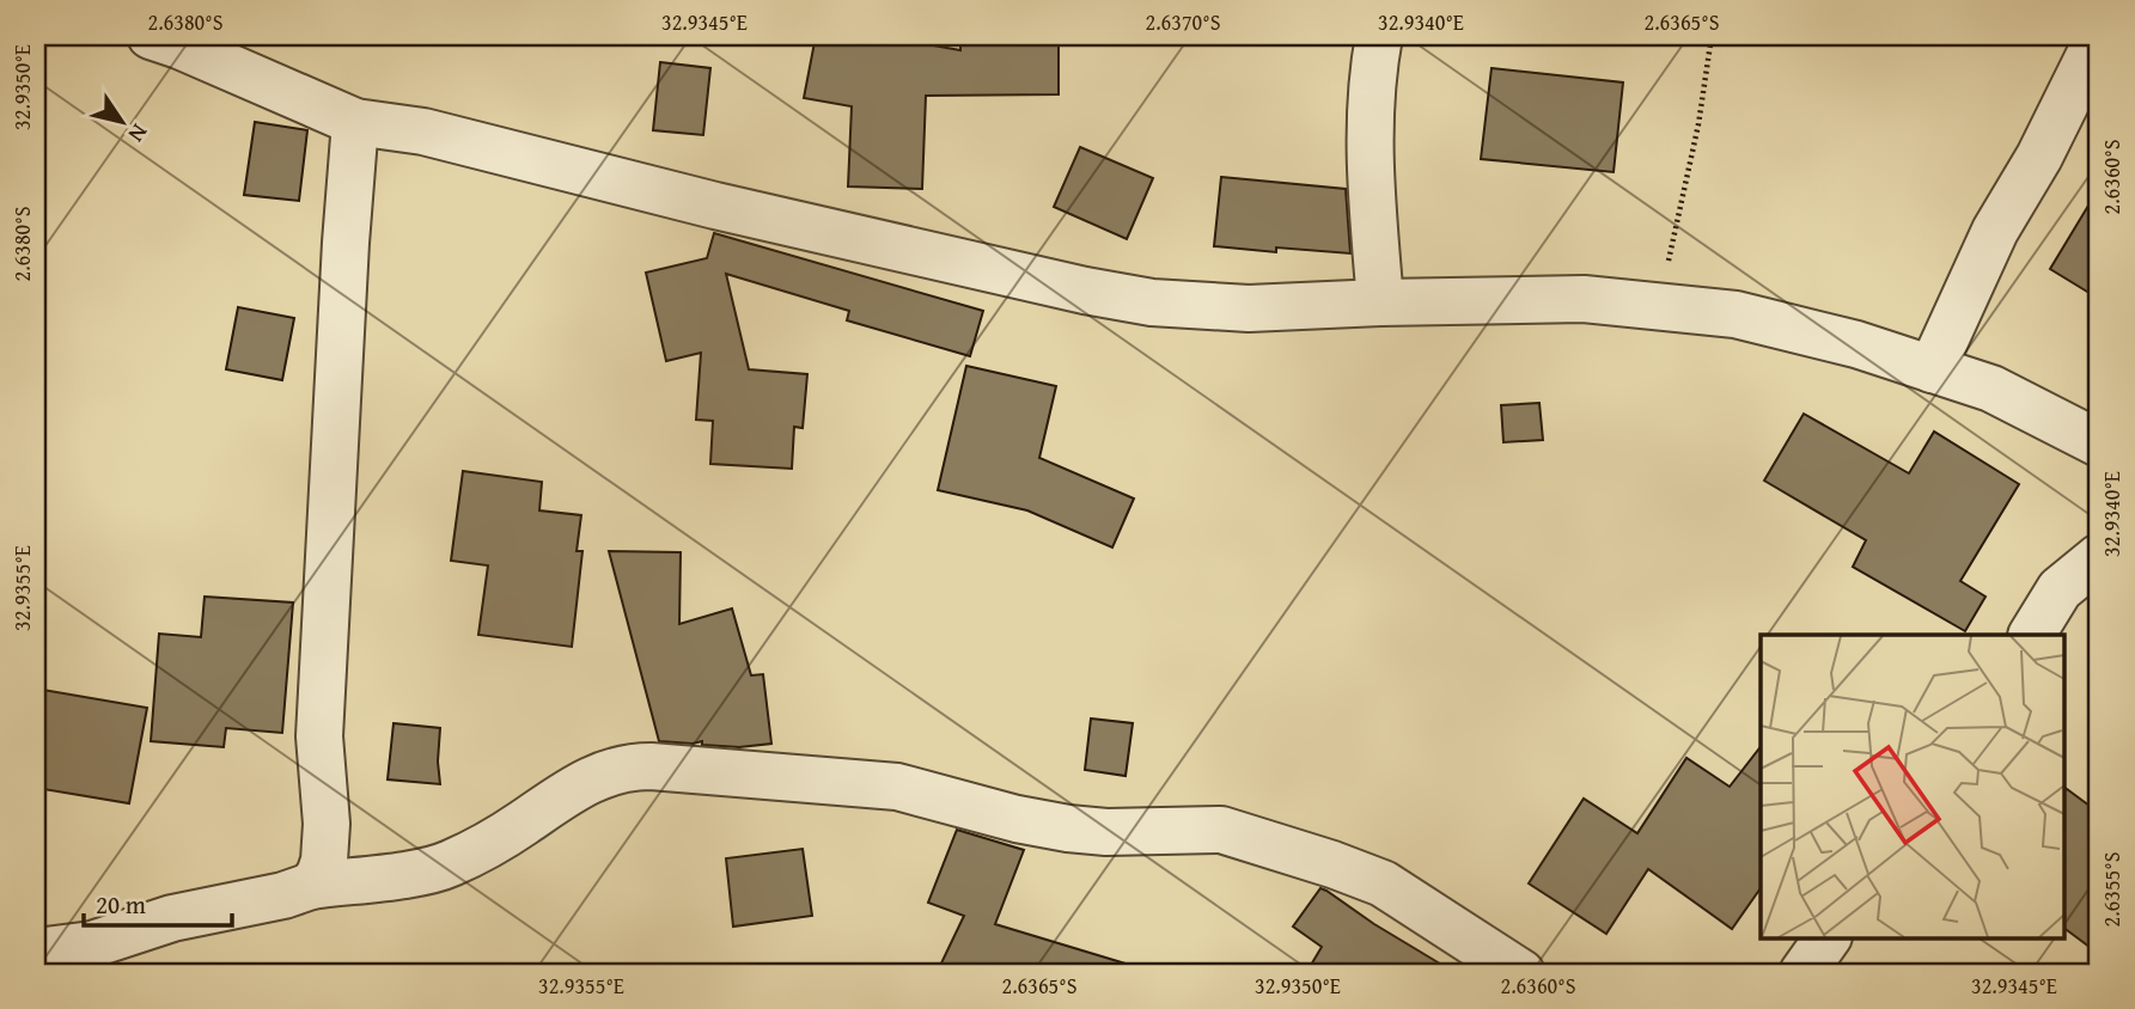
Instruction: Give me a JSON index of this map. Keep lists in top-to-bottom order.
{
  "scale_bar": "20 m",
  "north": "bottom right",
  "coordinates": [
    "2.6380°S",
    "32.9345°E",
    "2.6370°S",
    "32.9340°E",
    "2.6365°S",
    "32.9350°E",
    "2.6360°S",
    "32.9355°E",
    "2.6355°S"
  ]
}
